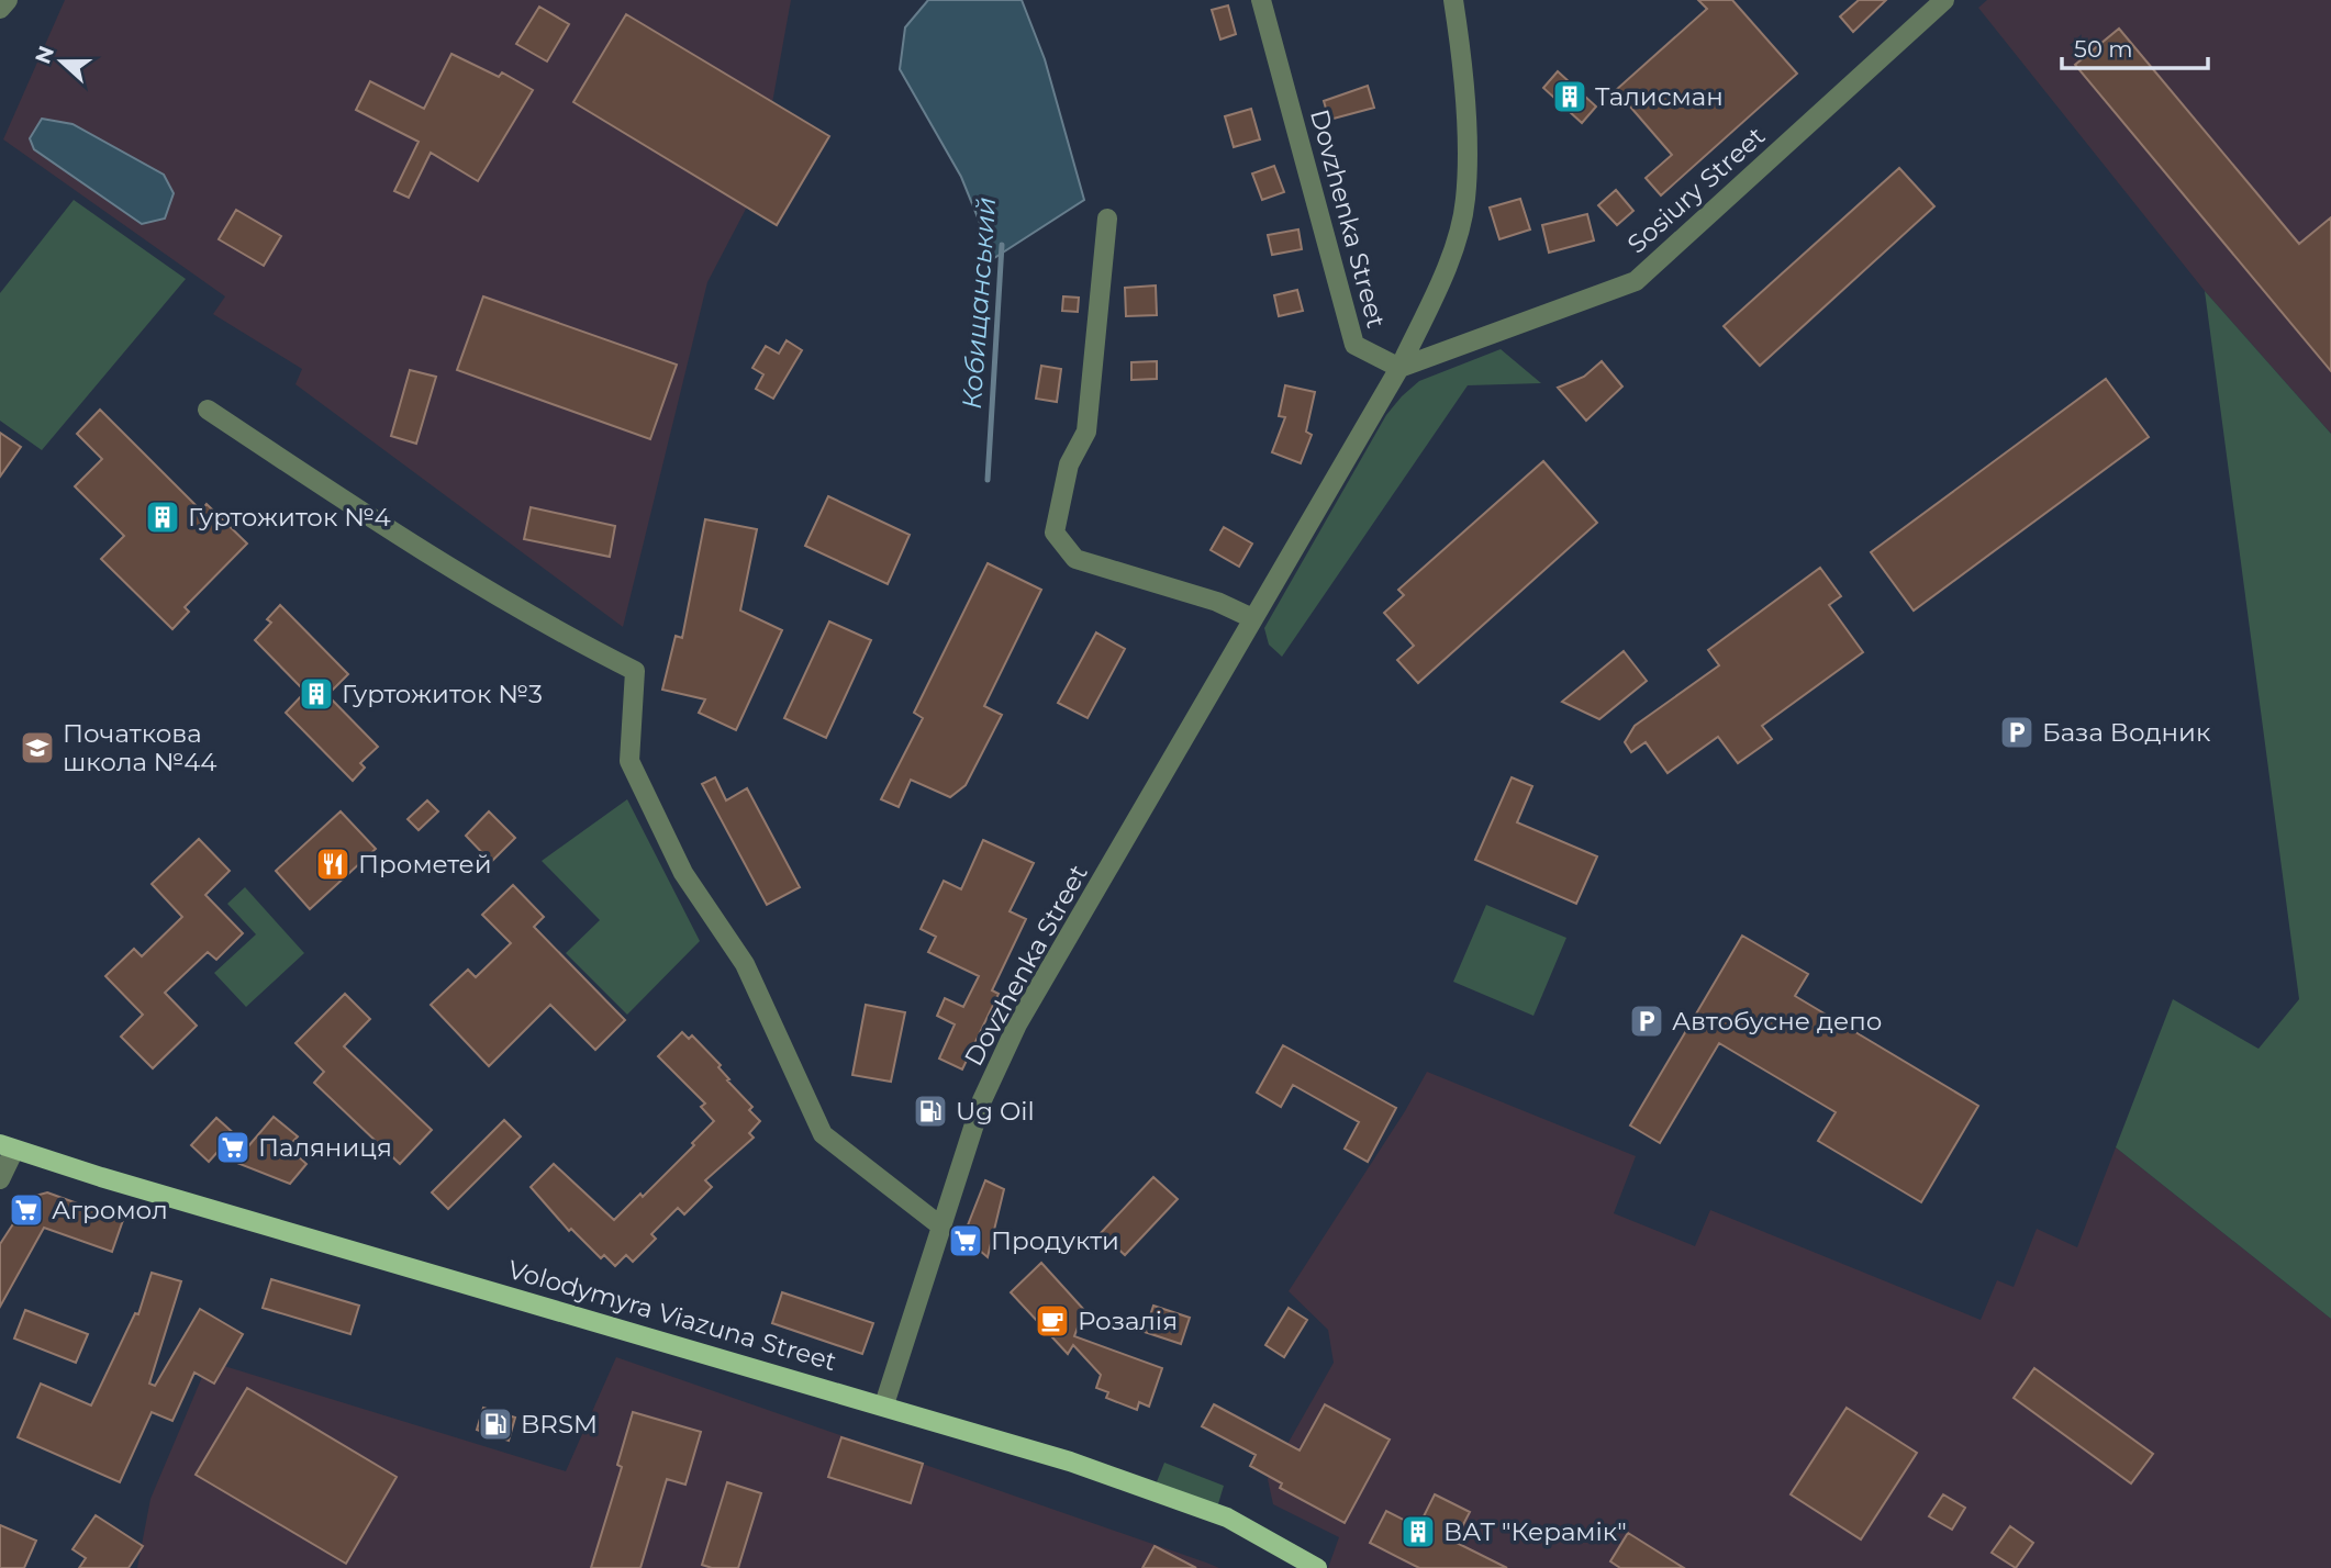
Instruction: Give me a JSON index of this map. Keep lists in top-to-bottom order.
{
  "streets": {
    "main road": ["Volodymyra Viazuna Street"],
    "street": ["Sosiury Street", "Dovzhenka Street"]
  },
  "crossings": [
    ["Sosiury Street", "Dovzhenka Street"],
    ["Dovzhenka Street", "Volodymyra Viazuna Street"]
  ],
  "water": ["Кобищанський"],
  "places": {
    "building": [
      "Талисман",
      "Гуртожиток №4",
      "Гуртожиток №3",
      "ВАТ \"Керамік\""
    ],
    "parking": ["База Водник", "Автобусне депо"],
    "school or university": ["Початкова школа №44"],
    "restaurant": ["Прометей"],
    "fuel station": ["Ug Oil", "BRSM"],
    "supermarket": ["Паляниця", "Агромол", "Продукти"],
    "cafe": ["Розалія"]
  },
  "scale_bar": "50 m",
  "north": "left"
}
